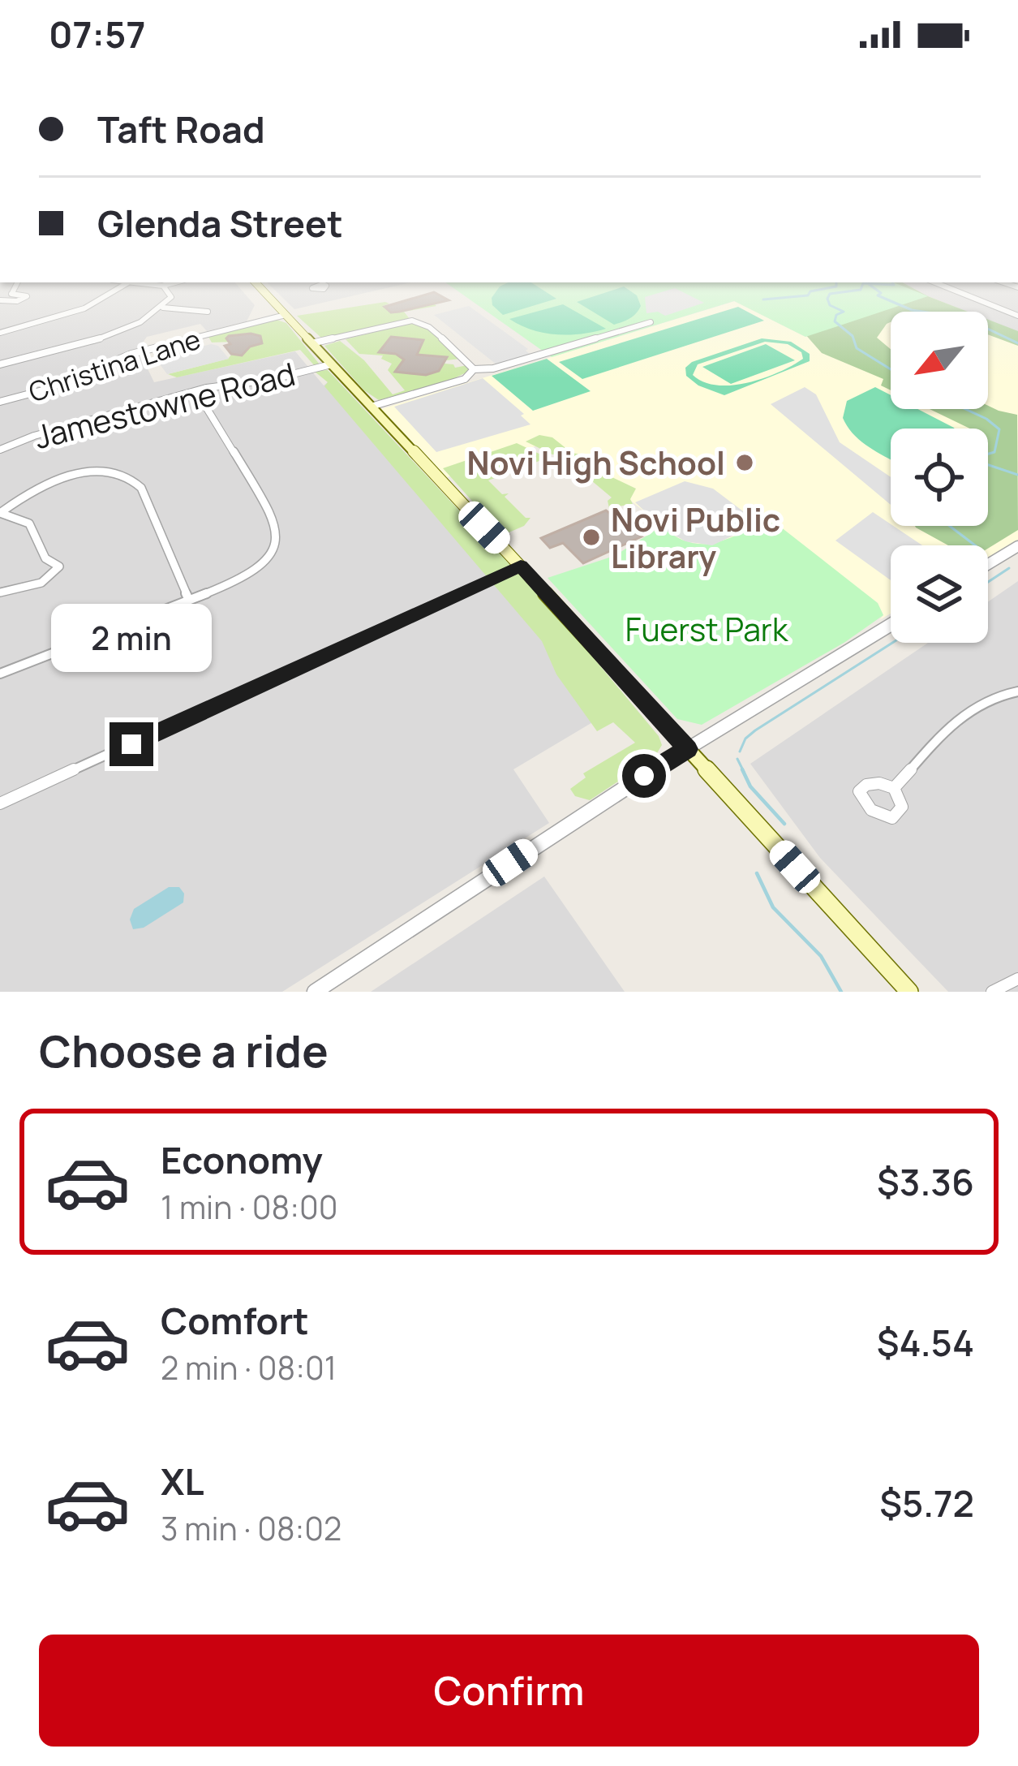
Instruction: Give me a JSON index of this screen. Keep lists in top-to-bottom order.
{
  "streets": {
    "street": ["Christina Lane", "Jamestowne Road"]
  },
  "parks": ["Fuerst Park"],
  "places": ["Novi High School", "Novi Public Library"],
  "north": "bottom left",
  "page": {
    "status": "07:57",
    "banner": ["Taft Road", "Glenda Street"],
    "bubble": "2 min",
    "heading": "Choose a ride",
    "list": [
      {
        "name": "Economy",
        "note": "1 min · 08:00",
        "value": "$3.36"
      },
      {
        "name": "Comfort",
        "note": "2 min · 08:01",
        "value": "$4.54"
      },
      {
        "name": "XL",
        "note": "3 min · 08:02",
        "value": "$5.72"
      }
    ],
    "buttons": "Confirm"
  }
}
